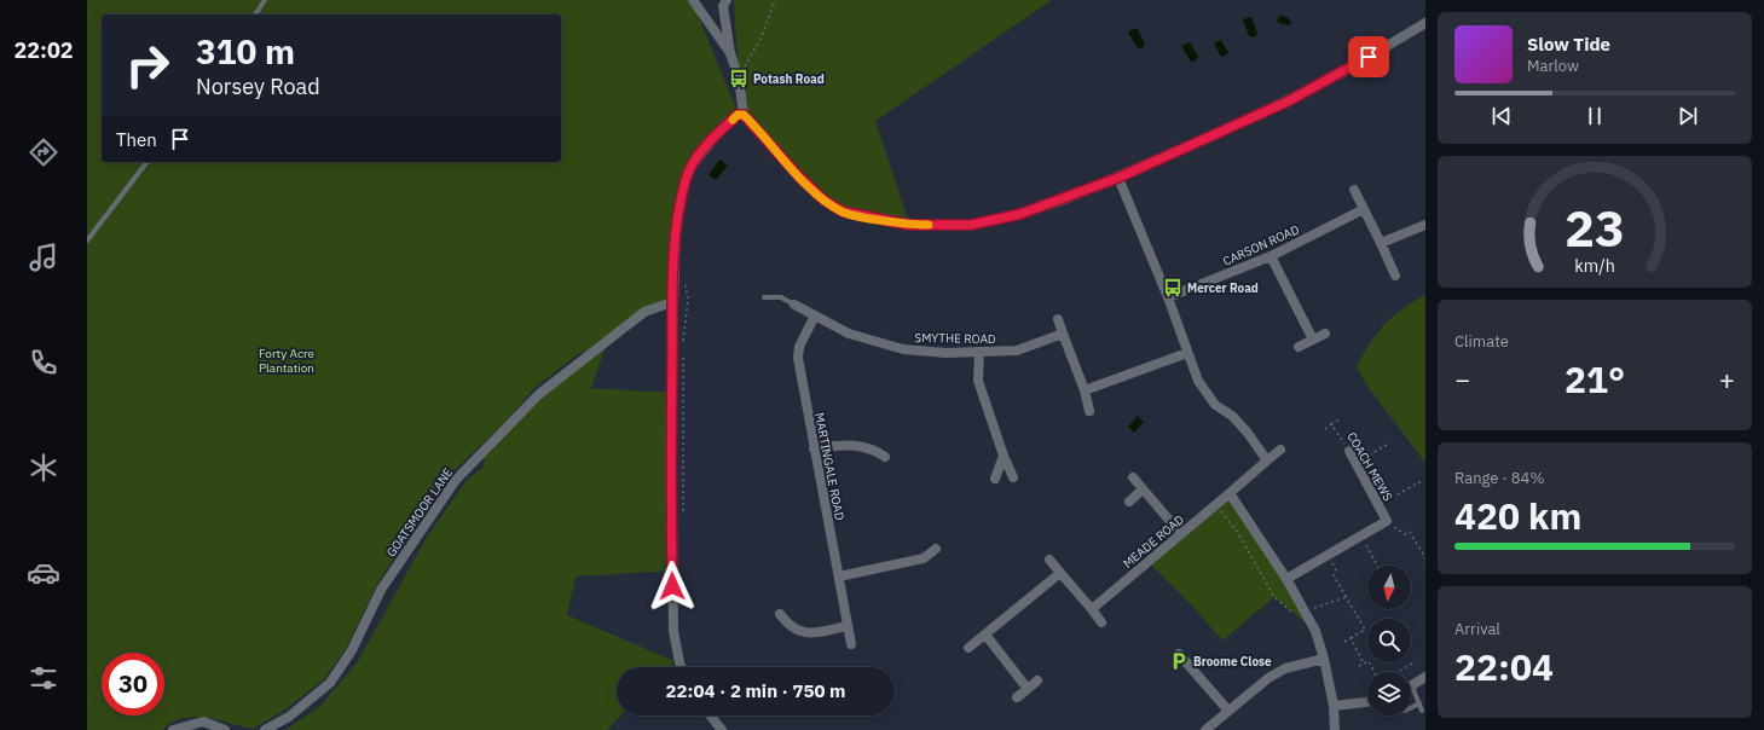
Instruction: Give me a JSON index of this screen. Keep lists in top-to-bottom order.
{
  "streets": {
    "street": [
      "CARSON ROAD",
      "SMYTHE ROAD",
      "MARTINGALE ROAD",
      "COACH MEWS",
      "GOATSMOOR LANE",
      "MEADE ROAD"
    ]
  },
  "crossings": [
    ["SMYTHE ROAD", "MARTINGALE ROAD"]
  ],
  "parks": ["Forty Acre Plantation"],
  "places": {
    "bus stop": ["Potash Road", "Mercer Road"],
    "parking": ["Broome Close"]
  },
  "north": "bottom",
  "page": {
    "tabs": "22:02",
    "turn": ["310 m", "Norsey Road"],
    "song": ["Slow Tide", "Marlow"],
    "then": "Then",
    "tile": [
      "Climate",
      ["Range · 84%", "420 km"],
      ["Arrival", "22:04"]
    ],
    "heat": ["−", "21°", "+"],
    "limit": "30",
    "trip": "22:04 · 2 min · 750 m",
    "gauge": ["23", "km/h"]
  }
}
